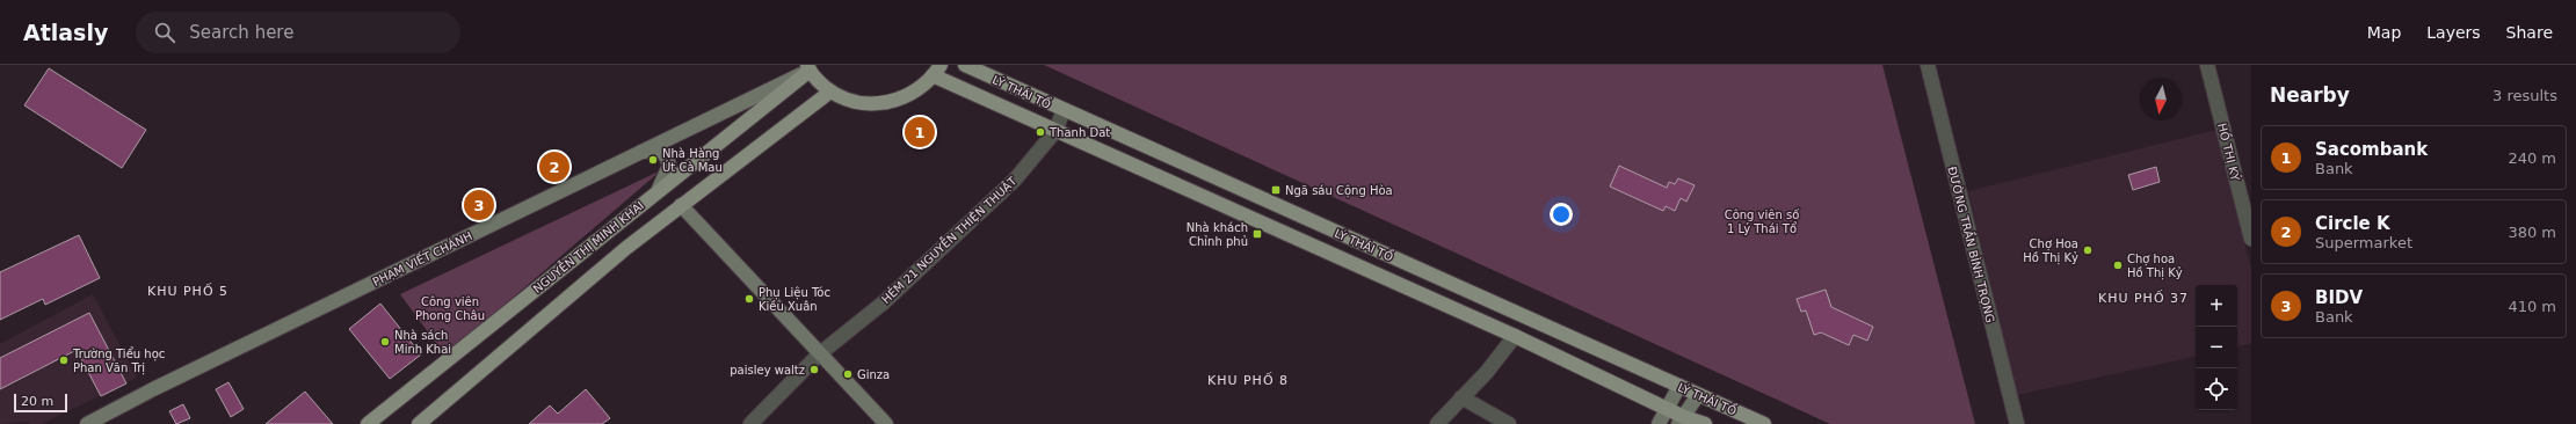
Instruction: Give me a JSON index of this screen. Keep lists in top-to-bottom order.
{
  "streets": {
    "main road": ["LÝ THÁI TỔ", "NGUYỄN THỊ MINH KHAI"],
    "street": [
      "HỒ THỊ KỶ",
      "HẺM 21 NGUYỄN THIỆN THUẬT",
      "ĐƯỜNG TRẦN BÌNH TRỌNG",
      "PHẠM VIẾT CHÁNH"
    ]
  },
  "crossings": [
    ["LÝ THÁI TỔ", "HẺM 21 NGUYỄN THIỆN THUẬT"],
    ["NGUYỄN THỊ MINH KHAI", "PHẠM VIẾT CHÁNH"]
  ],
  "districts": ["KHU PHỐ 5", "KHU PHỐ 37", "KHU PHỐ 8"],
  "parks": ["Công viên số 1 Lý Thái Tổ", "Công viên Phong Châu"],
  "places": {
    "other": [
      "Thanh Dat",
      "Nhà Hàng Út Cà Mau",
      "Chợ Hoa Hồ Thị Kỷ",
      "Chợ hoa Hồ Thị Kỷ",
      "Phụ Liệu Tóc Kiều Xuân",
      "Nhà sách Minh Khai",
      "Trường Tiểu học Phan Văn Trị",
      "paisley waltz",
      "Ginza"
    ],
    "transit": ["Ngã sáu Cộng Hòa", "Nhà khách Chỉnh phủ"]
  },
  "scale_bar": "20 m",
  "north": "bottom",
  "page": {
    "header": "Atlasly",
    "search": "Search here",
    "nav": ["Map", "Layers", "Share"],
    "heading": ["Nearby", "3 results"],
    "pins": ["1", "2", "3"],
    "list": [
      {
        "mark": "1",
        "name": "Sacombank",
        "note": "Bank",
        "value": "240 m"
      },
      {
        "mark": "2",
        "name": "Circle K",
        "note": "Supermarket",
        "value": "380 m"
      },
      {
        "mark": "3",
        "name": "BIDV",
        "note": "Bank",
        "value": "410 m"
      }
    ],
    "map_buttons": ["+", "−"],
    "scale": "20 m"
  }
}
